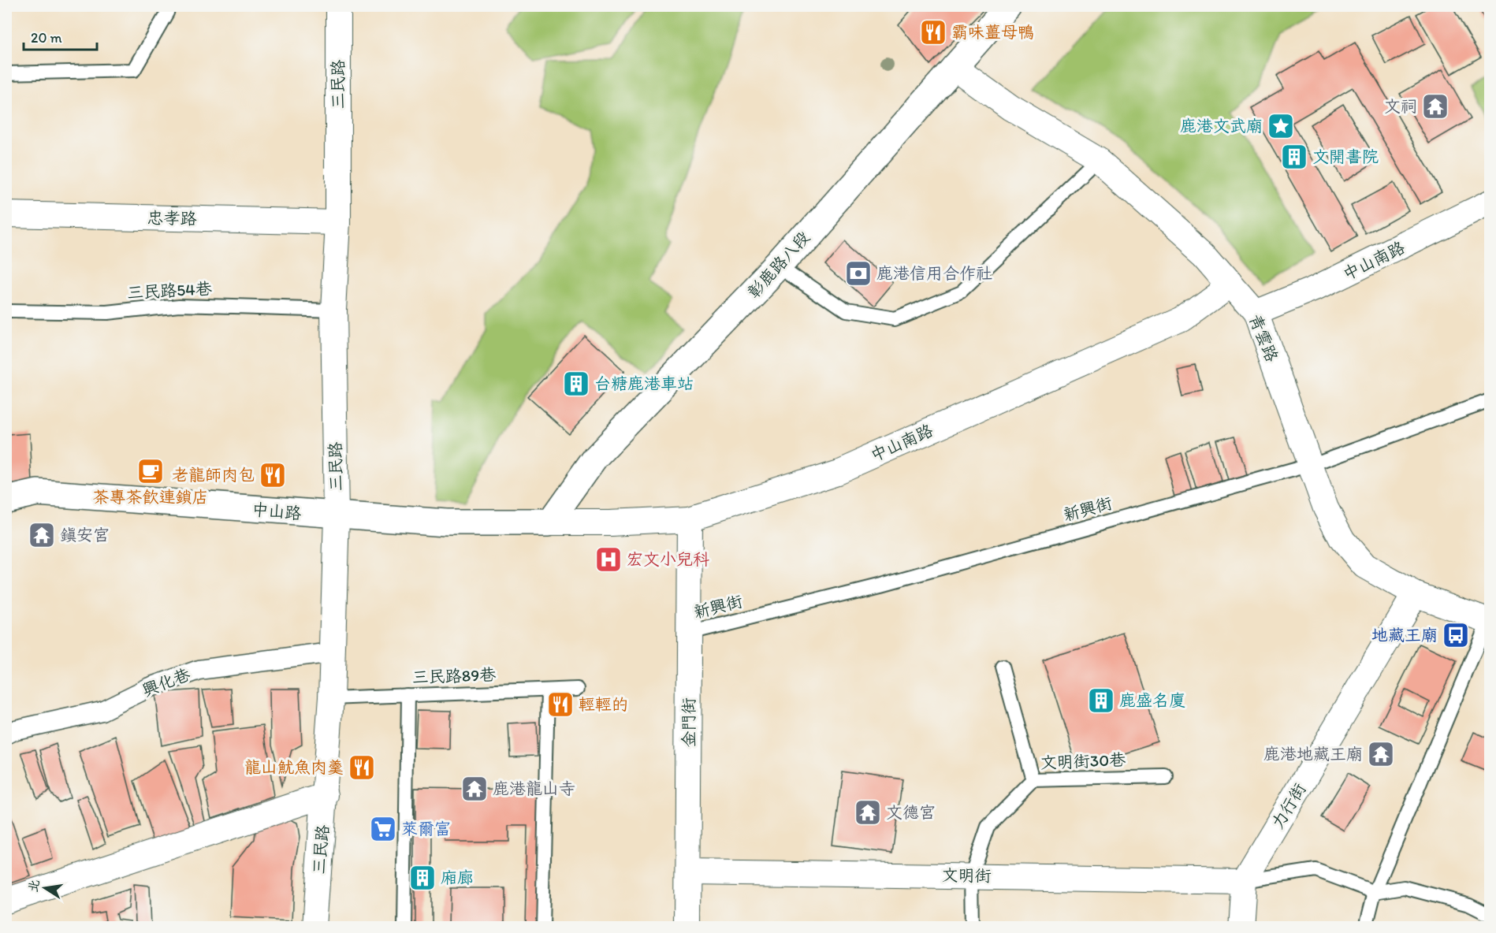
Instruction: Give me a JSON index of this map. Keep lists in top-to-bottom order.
{
  "streets": {
    "street": [
      "三民路",
      "忠孝路",
      "中山南路",
      "彰鹿路八段",
      "青雲路",
      "中山路",
      "興化巷",
      "金門街",
      "力行街",
      "文明街"
    ],
    "lane": [
      "三民路54巷",
      "新興街",
      "三民路89巷",
      "文明街30巷"
    ]
  },
  "crossings": [
    ["三民路", "忠孝路"],
    ["三民路", "三民路54巷"],
    ["三民路", "中山路"],
    ["三民路", "三民路89巷"],
    ["三民路", "興化巷"],
    ["中山南路", "彰鹿路八段"],
    ["中山南路", "青雲路"],
    ["中山南路", "中山路"],
    ["中山南路", "金門街"],
    ["彰鹿路八段", "青雲路"],
    ["彰鹿路八段", "中山路"],
    ["青雲路", "新興街"],
    ["青雲路", "力行街"],
    ["新興街", "金門街"],
    ["金門街", "文明街"],
    ["文明街30巷", "文明街"],
    ["力行街", "文明街"]
  ],
  "places": {
    "restaurant": [
      "霸味薑母鴨",
      "老龍師肉包",
      "輕輕的",
      "龍山魷魚肉羹"
    ],
    "temple": [
      "文祠",
      "鎮安宮",
      "鹿港地藏王廟",
      "鹿港龍山寺",
      "文德宮"
    ],
    "place": ["鹿港文武廟"],
    "building": [
      "文開書院",
      "台糖鹿港車站",
      "鹿盛名廈",
      "廂廊"
    ],
    "bank": ["鹿港信用合作社"],
    "cafe": ["茶專茶飲連鎖店"],
    "hospital": ["宏文小兒科"],
    "bus stop": ["地藏王廟"],
    "supermarket": ["萊爾富"]
  },
  "scale_bar": "20 m",
  "north": "left"
}
